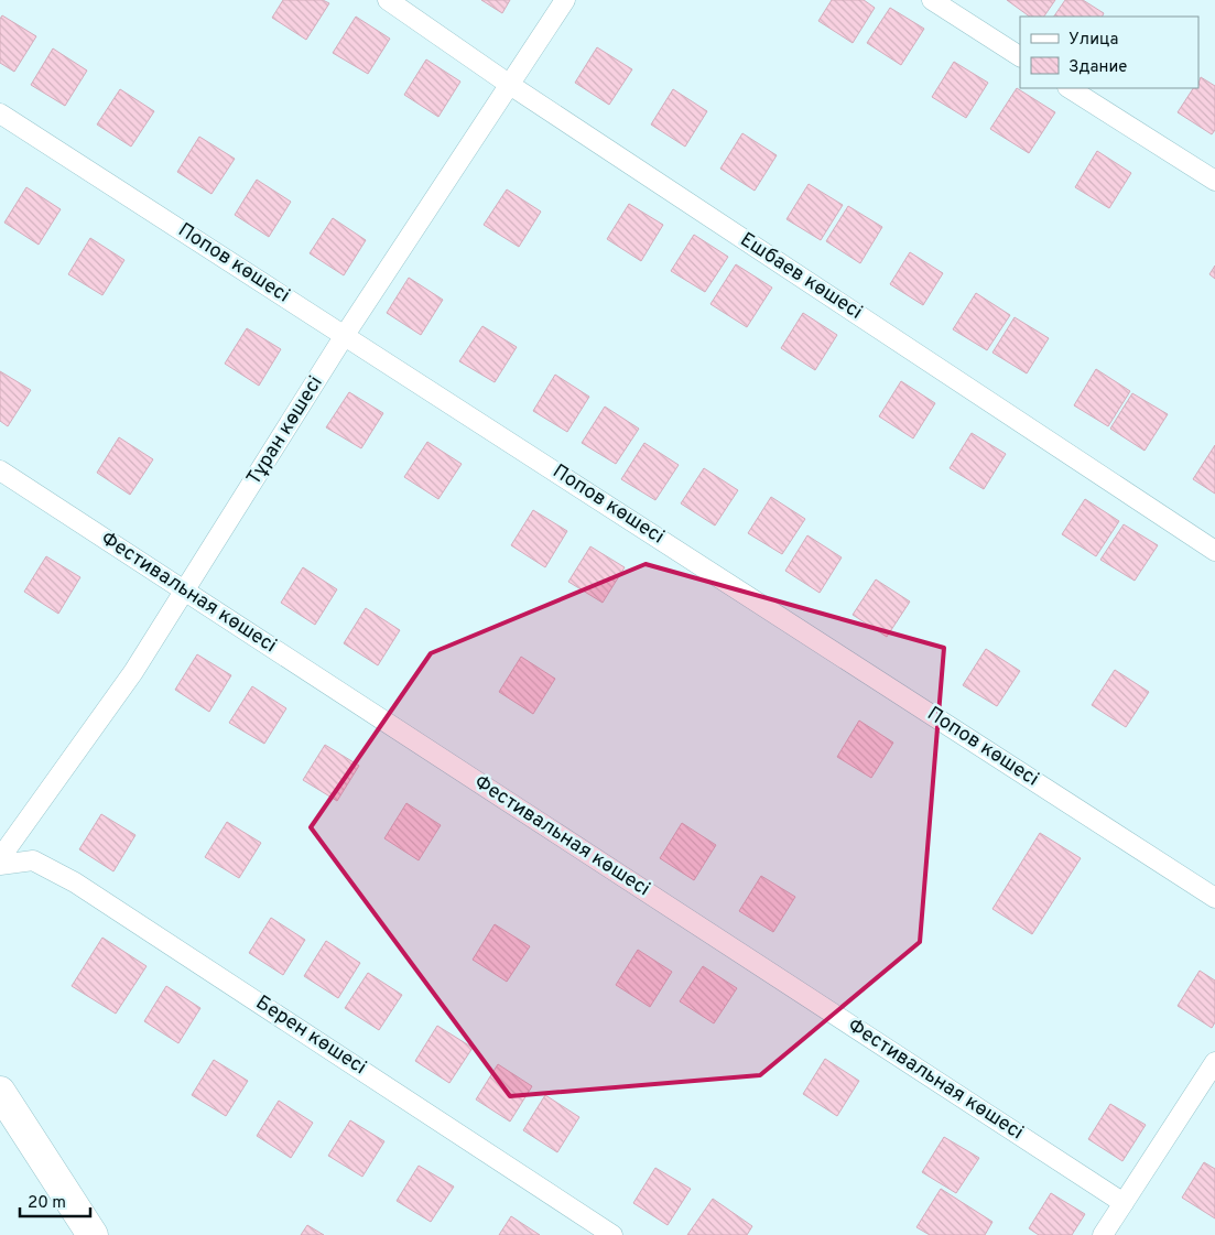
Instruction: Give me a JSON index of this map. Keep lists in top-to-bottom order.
{
  "streets": {
    "street": [
      "Попов көшесі",
      "Ешбаев көшесі",
      "Тұран көшесі",
      "Фестивальная көшесі",
      "Берен көшесі"
    ]
  },
  "crossings": [
    ["Попов көшесі", "Тұран көшесі"],
    ["Ешбаев көшесі", "Тұран көшесі"],
    ["Тұран көшесі", "Фестивальная көшесі"]
  ],
  "legend": ["Улица", "Здание"],
  "scale_bar": "20 m"
}
